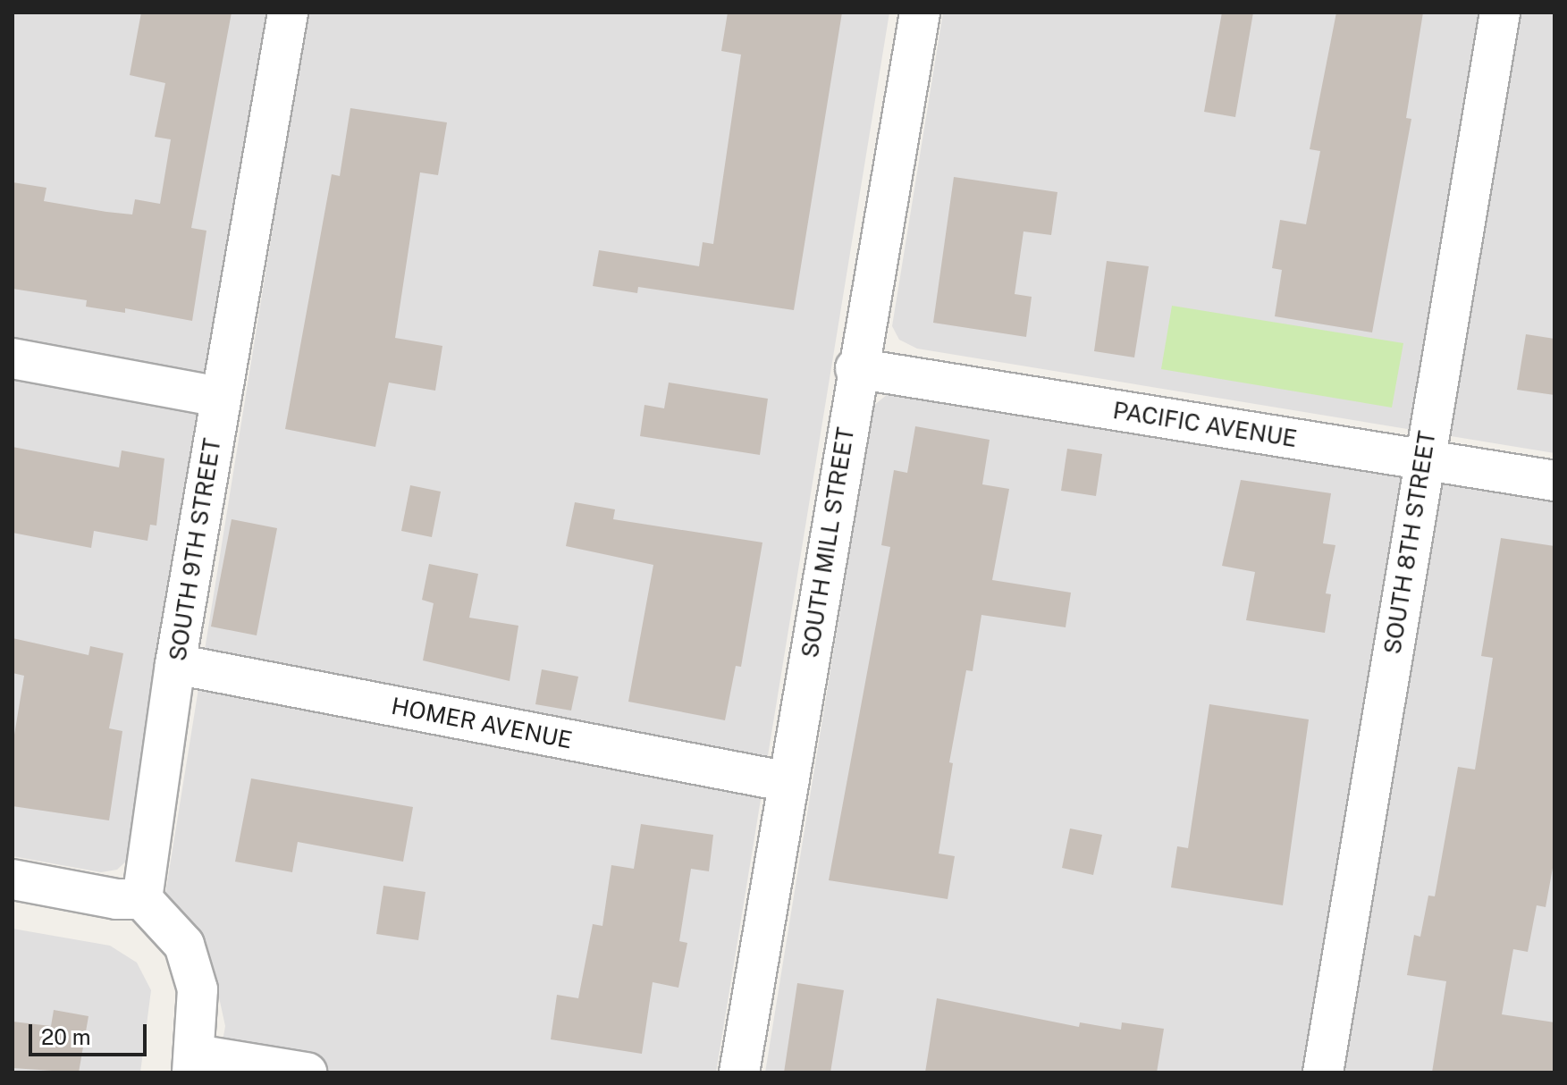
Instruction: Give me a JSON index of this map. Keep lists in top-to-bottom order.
{
  "streets": {
    "street": [
      "PACIFIC AVENUE",
      "SOUTH MILL STREET",
      "SOUTH 8TH STREET",
      "SOUTH 9TH STREET",
      "HOMER AVENUE"
    ]
  },
  "crossings": [
    ["PACIFIC AVENUE", "SOUTH MILL STREET"],
    ["PACIFIC AVENUE", "SOUTH 8TH STREET"],
    ["SOUTH MILL STREET", "HOMER AVENUE"],
    ["SOUTH 9TH STREET", "HOMER AVENUE"]
  ],
  "scale_bar": "20 m"
}
